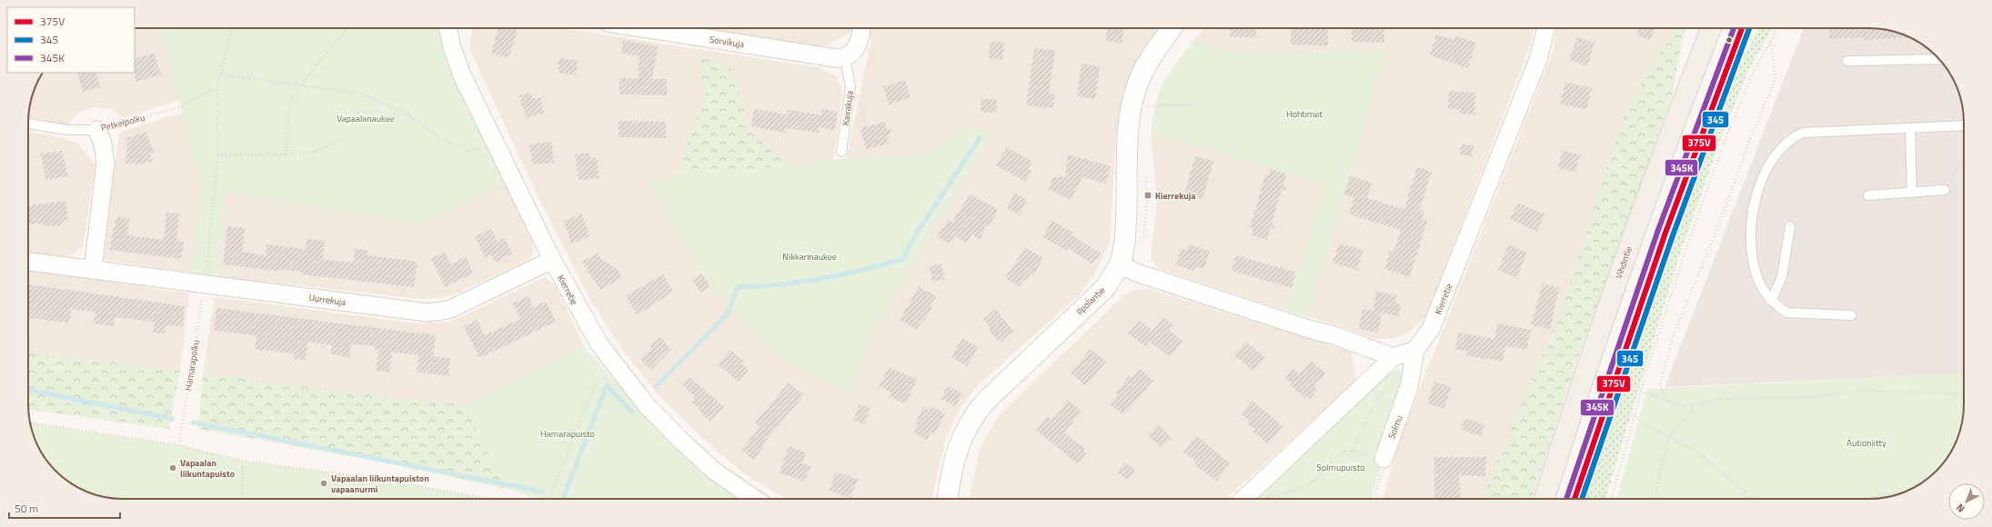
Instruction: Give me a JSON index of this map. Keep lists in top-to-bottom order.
{
  "streets": {
    "main road": ["Vihdintie"],
    "street": [
      "Sorvikuja",
      "Kierretie",
      "Uurrekuja",
      "Ilpolantie",
      "Solmu"
    ],
    "lane": ["Kairakuja", "Petkelpolku"],
    "path": ["Hamarapolku"]
  },
  "crossings": [
    ["Sorvikuja", "Kairakuja"],
    ["Petkelpolku", "Hamarapolku"],
    ["Kierretie", "Uurrekuja"],
    ["Kierretie", "Solmu"],
    ["Uurrekuja", "Hamarapolku"]
  ],
  "parks": [
    "Hohtimet",
    "Vapaalanaukee",
    "Nikkarinaukee",
    "Hamarapuisto",
    "Autioniitty",
    "Solmupuisto"
  ],
  "places": {
    "transit": ["Kierrekuja"],
    "other": ["Vapaalan liikuntapuisto", "Vapaalan liikuntapuiston vapaanurmi"]
  },
  "lines": ["transit line 375V", "transit line 345", "transit line 345K"],
  "legend": ["375V", "345", "345K"],
  "scale_bar": "50 m",
  "north": "bottom left"
}
